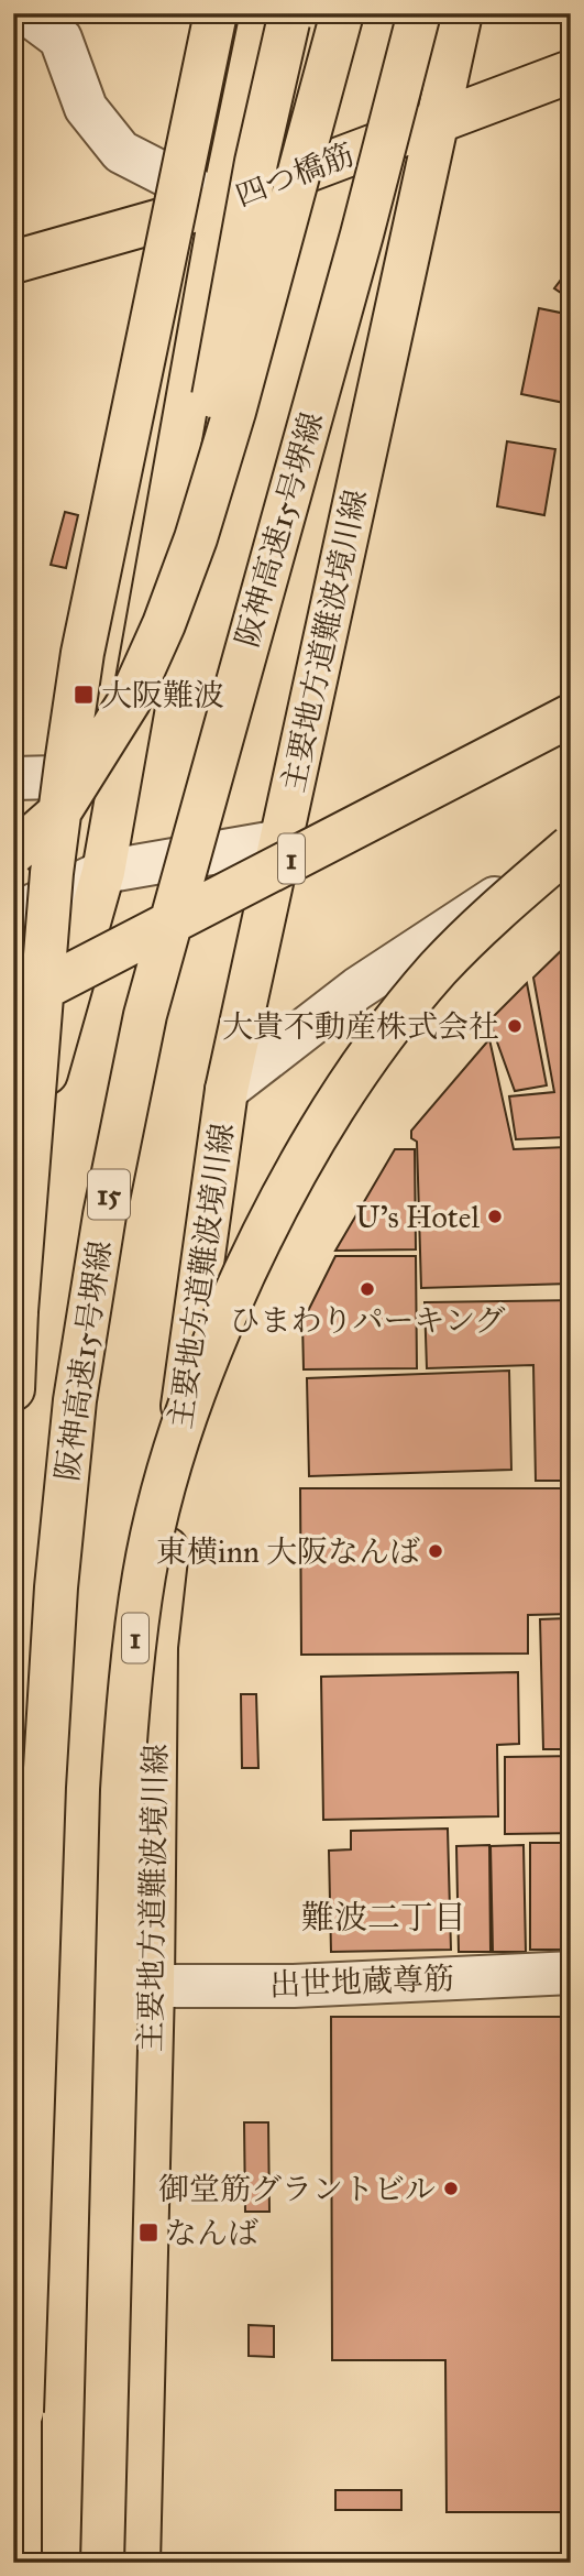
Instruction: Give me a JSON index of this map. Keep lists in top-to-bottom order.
{
  "streets": {
    "main road": [
      "四つ橋筋",
      "阪神高速15号堺線",
      "主要地方道難波境川線",
      "1",
      "15"
    ],
    "street": ["出世地蔵尊筋"]
  },
  "crossings": [
    ["四つ橋筋", "主要地方道難波境川線"],
    ["主要地方道難波境川線", "出世地蔵尊筋"]
  ],
  "districts": ["難波二丁目"],
  "places": {
    "transit": ["大阪難波", "なんば"],
    "other": [
      "大貴不動産株式会社",
      "U's Hotel",
      "ひまわりパーキング",
      "東横inn 大阪なんば",
      "御堂筋グラントビル"
    ]
  }
}
